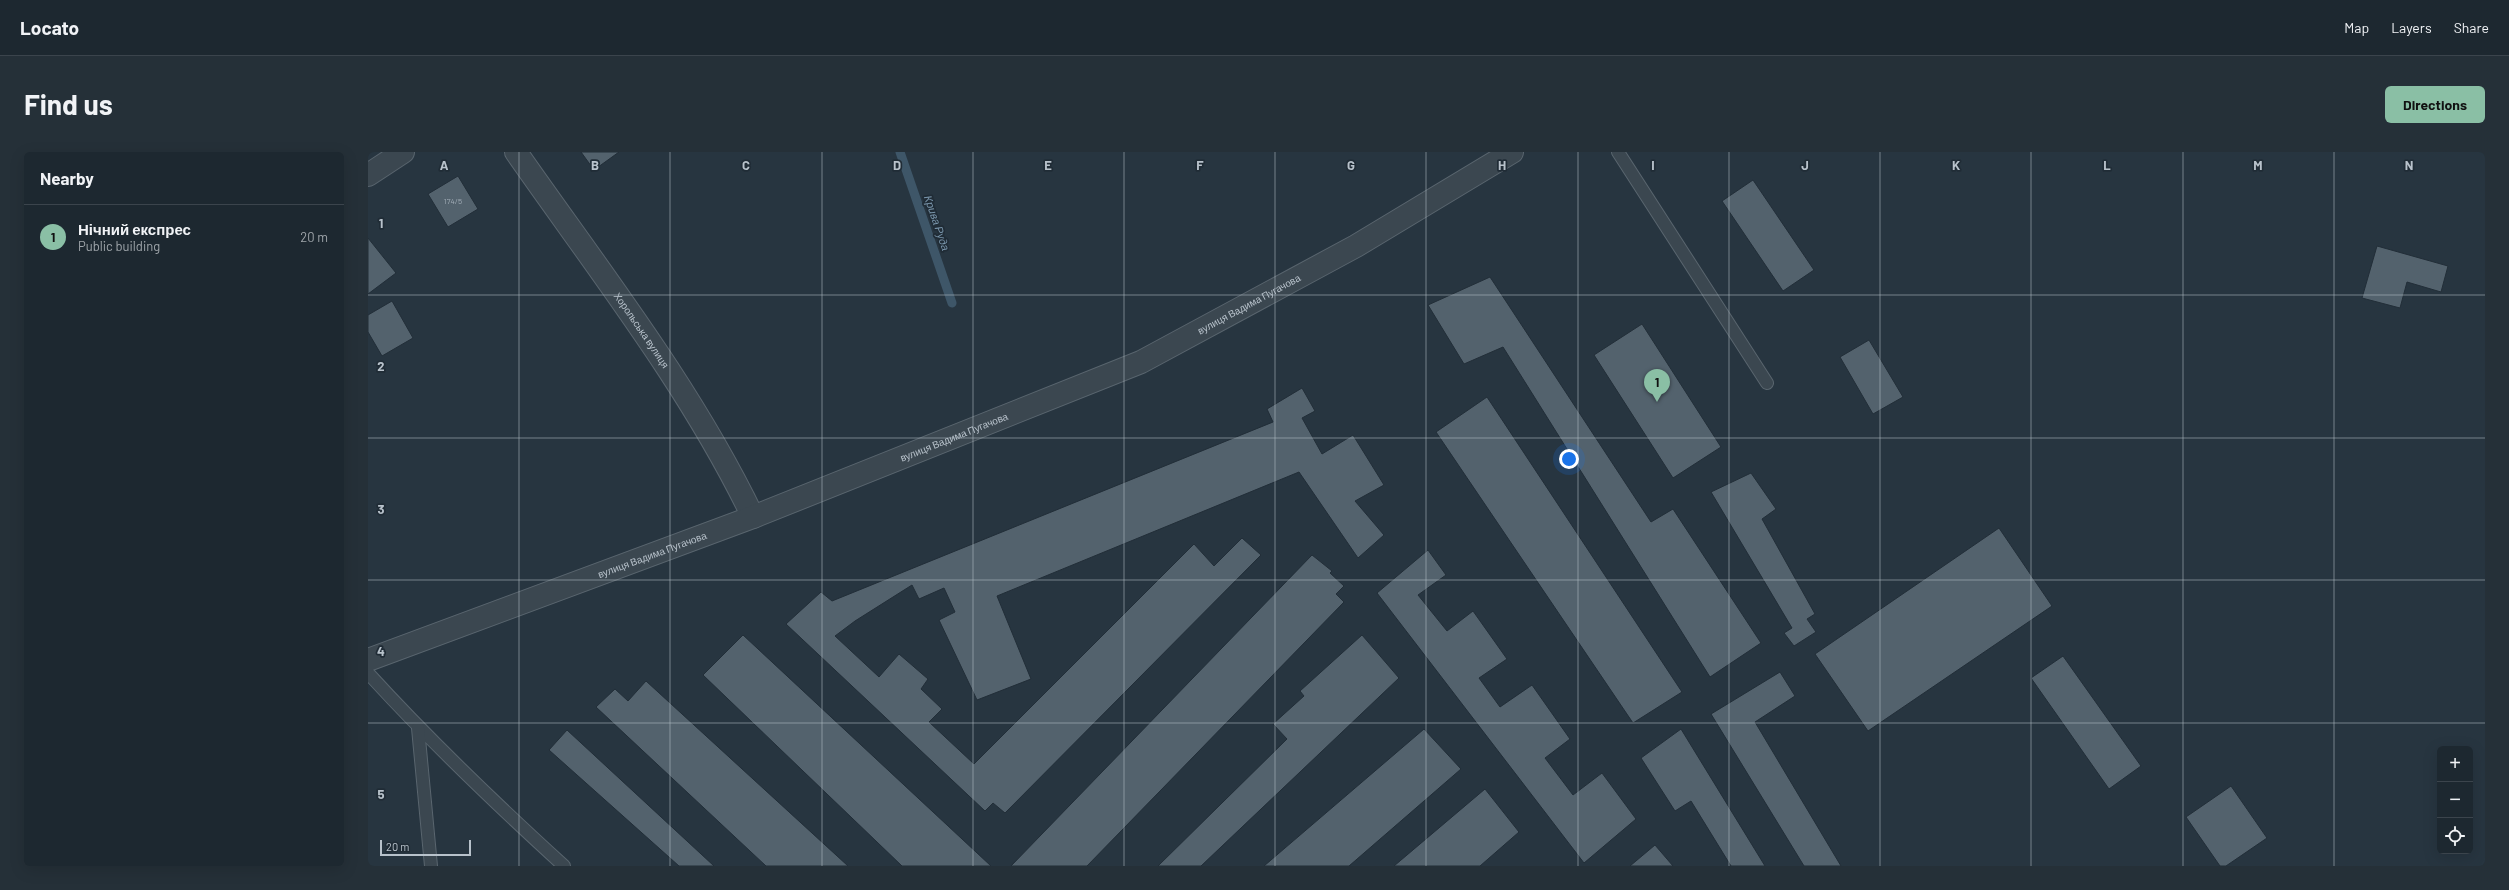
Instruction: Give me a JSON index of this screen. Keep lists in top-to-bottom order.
{
  "streets": {
    "street": ["вулиця Вадима Пугачова", "Хорольська вулиця"]
  },
  "crossings": [
    ["вулиця Вадима Пугачова", "Хорольська вулиця"]
  ],
  "water": ["Крива Руда"],
  "house_numbers": ["174/5"],
  "scale_bar": "20 m",
  "page": {
    "header": "Locato",
    "nav": ["Map", "Layers", "Share"],
    "buttons": "Directions",
    "title": "Find us",
    "heading": "Nearby",
    "list": [
      {
        "mark": "1",
        "name": "Нічний експрес",
        "note": "Public building",
        "value": "20 m"
      }
    ],
    "pins": "1",
    "map_buttons": ["+", "−"],
    "scale": "20 m"
  },
  "grid": {
    "columns": [
      "A",
      "B",
      "C",
      "D",
      "E",
      "F",
      "G",
      "H",
      "I",
      "J",
      "K",
      "L",
      "M",
      "N"
    ],
    "rows": [
      "1",
      "2",
      "3",
      "4",
      "5"
    ]
  }
}
